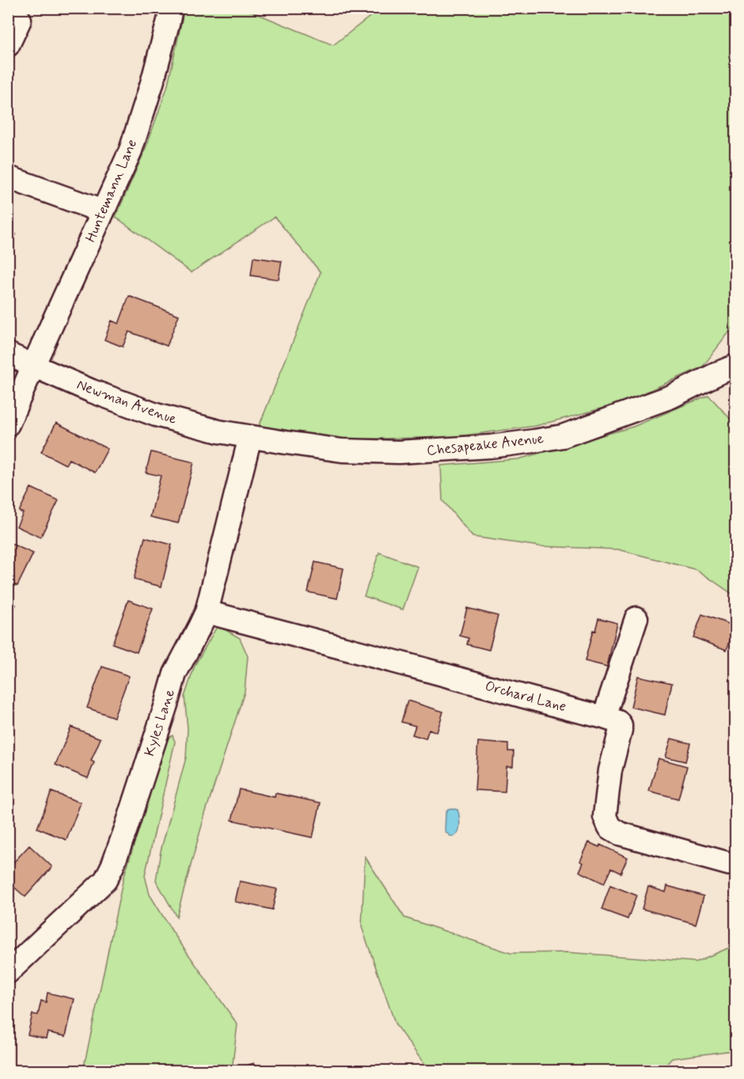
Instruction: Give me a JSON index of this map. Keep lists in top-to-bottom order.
{
  "streets": {
    "street": [
      "Huntemann Lane",
      "Newman Avenue",
      "Chesapeake Avenue",
      "Orchard Lane",
      "Kyles Lane"
    ]
  },
  "crossings": [
    ["Huntemann Lane", "Newman Avenue"],
    ["Newman Avenue", "Chesapeake Avenue"],
    ["Newman Avenue", "Kyles Lane"],
    ["Chesapeake Avenue", "Kyles Lane"],
    ["Orchard Lane", "Kyles Lane"]
  ]
}
